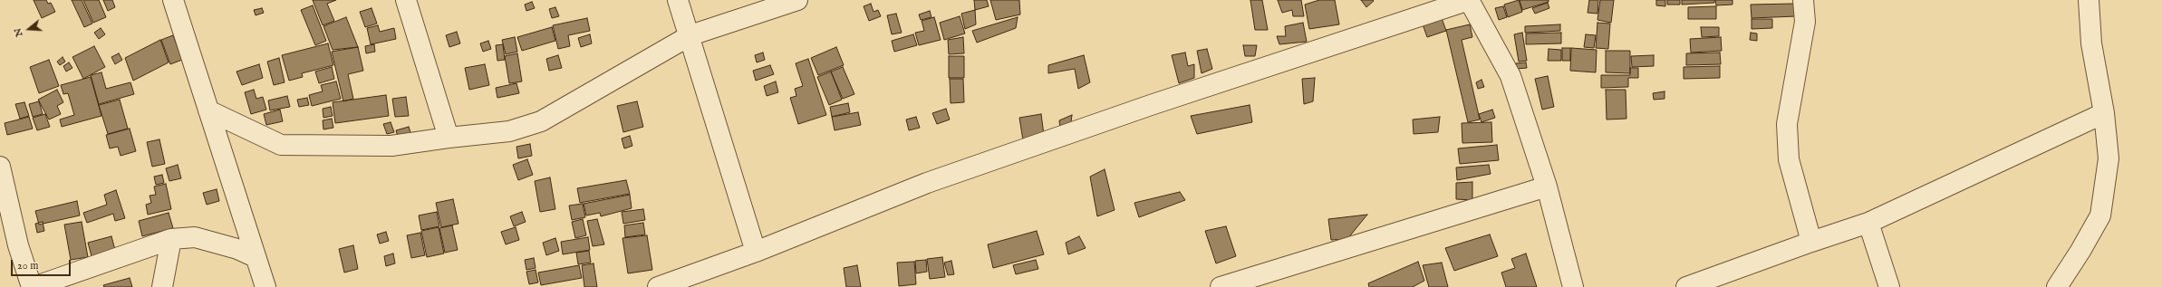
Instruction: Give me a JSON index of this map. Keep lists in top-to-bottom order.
{
  "scale_bar": "20 m",
  "north": "left"
}
